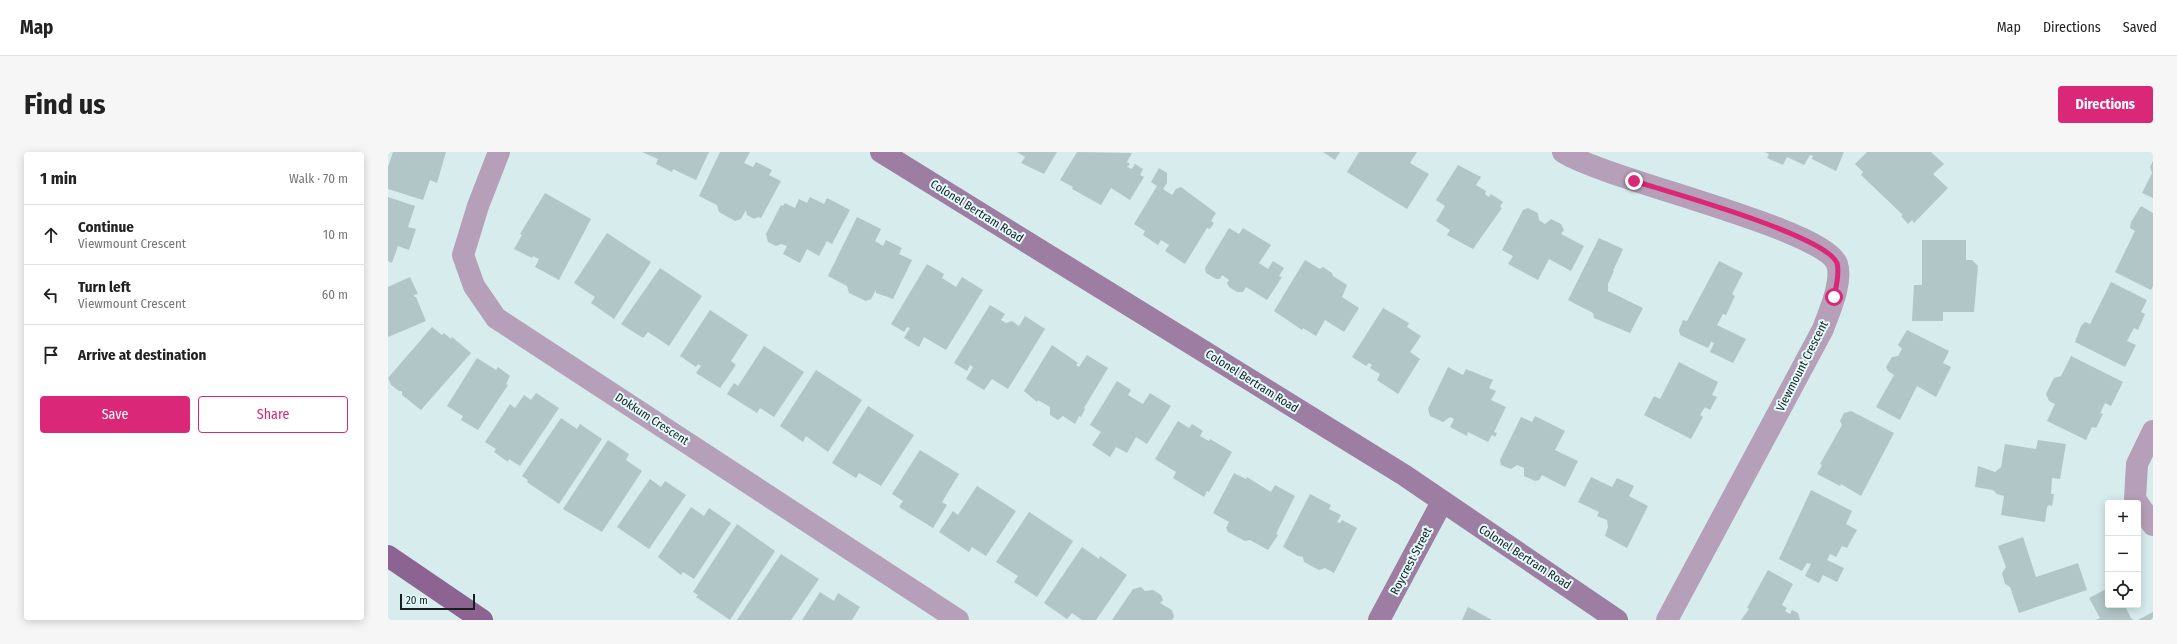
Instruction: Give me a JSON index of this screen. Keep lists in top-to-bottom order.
{
  "streets": {
    "street": [
      "Colonel Bertram Road",
      "Viewmount Crescent",
      "Dokkum Crescent",
      "Roycrest Street"
    ]
  },
  "crossings": [
    ["Colonel Bertram Road", "Roycrest Street"]
  ],
  "scale_bar": "20 m",
  "page": {
    "header": "Map",
    "nav": ["Map", "Directions", "Saved"],
    "buttons": [
      "Directions",
      ["Save", "Share"]
    ],
    "title": "Find us",
    "heading": ["1 min", "Walk · 70 m"],
    "list": [
      ["Continue", "Viewmount Crescent", "10 m"],
      ["Turn left", "Viewmount Crescent", "60 m"],
      "Arrive at destination"
    ],
    "map_buttons": ["+", "−"],
    "scale": "20 m"
  }
}
